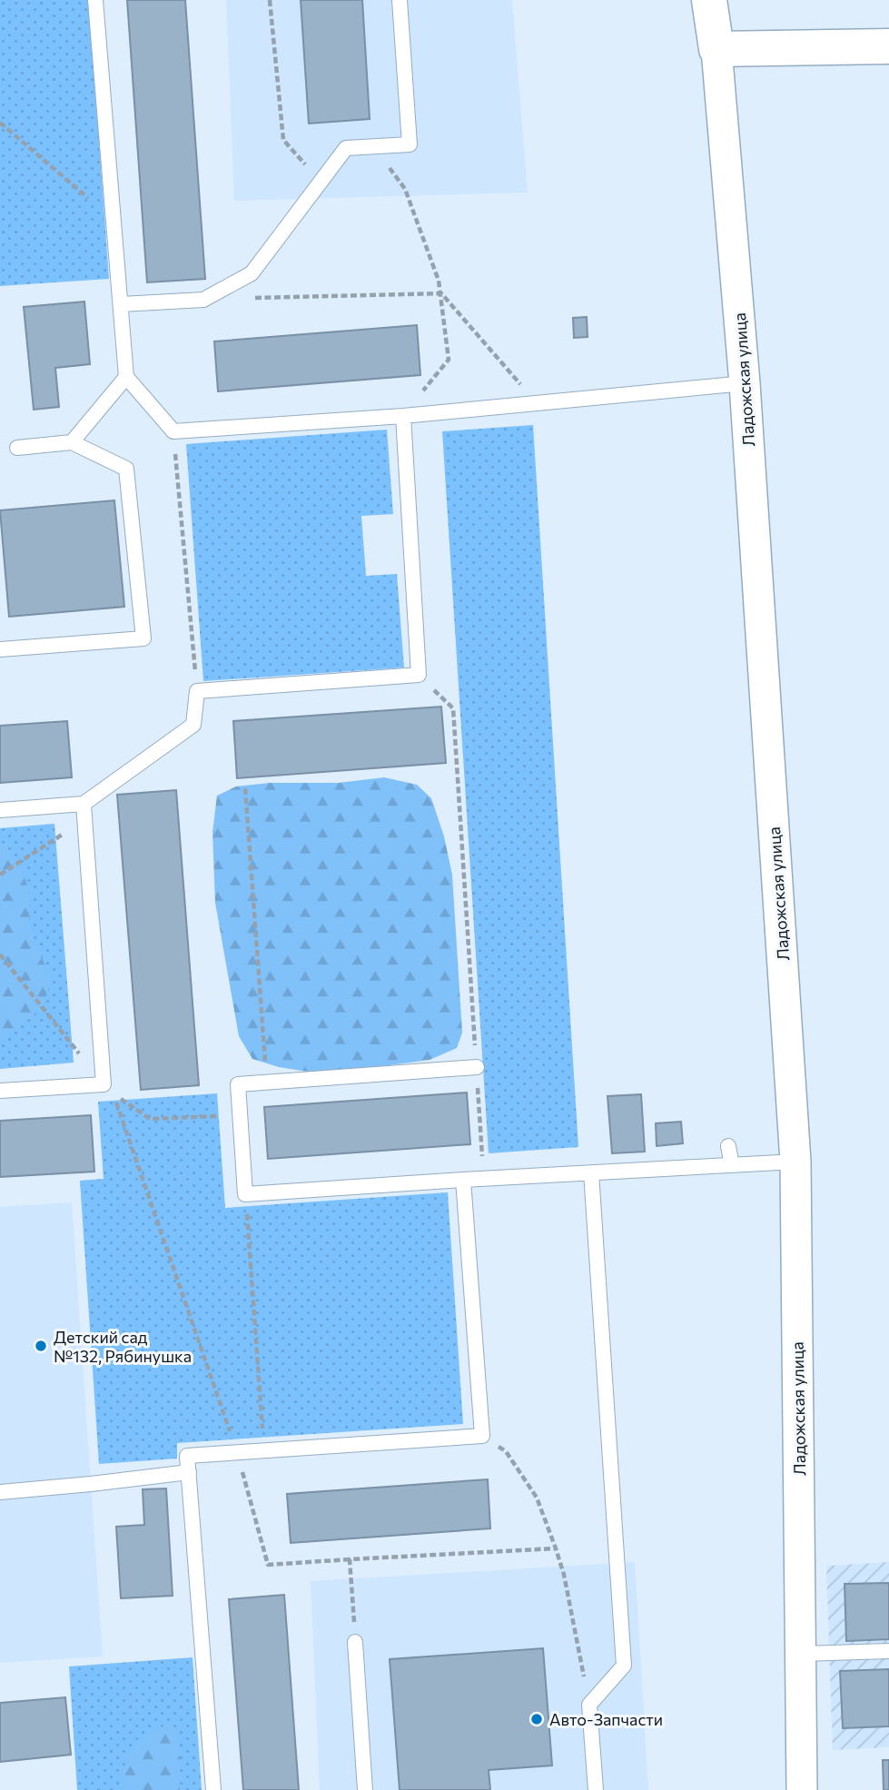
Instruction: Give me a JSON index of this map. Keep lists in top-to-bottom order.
{
  "streets": {
    "street": ["Ладожская улица"]
  },
  "places": ["Детский сад №132, Рябинушка", "Авто-Запчасти"]
}
